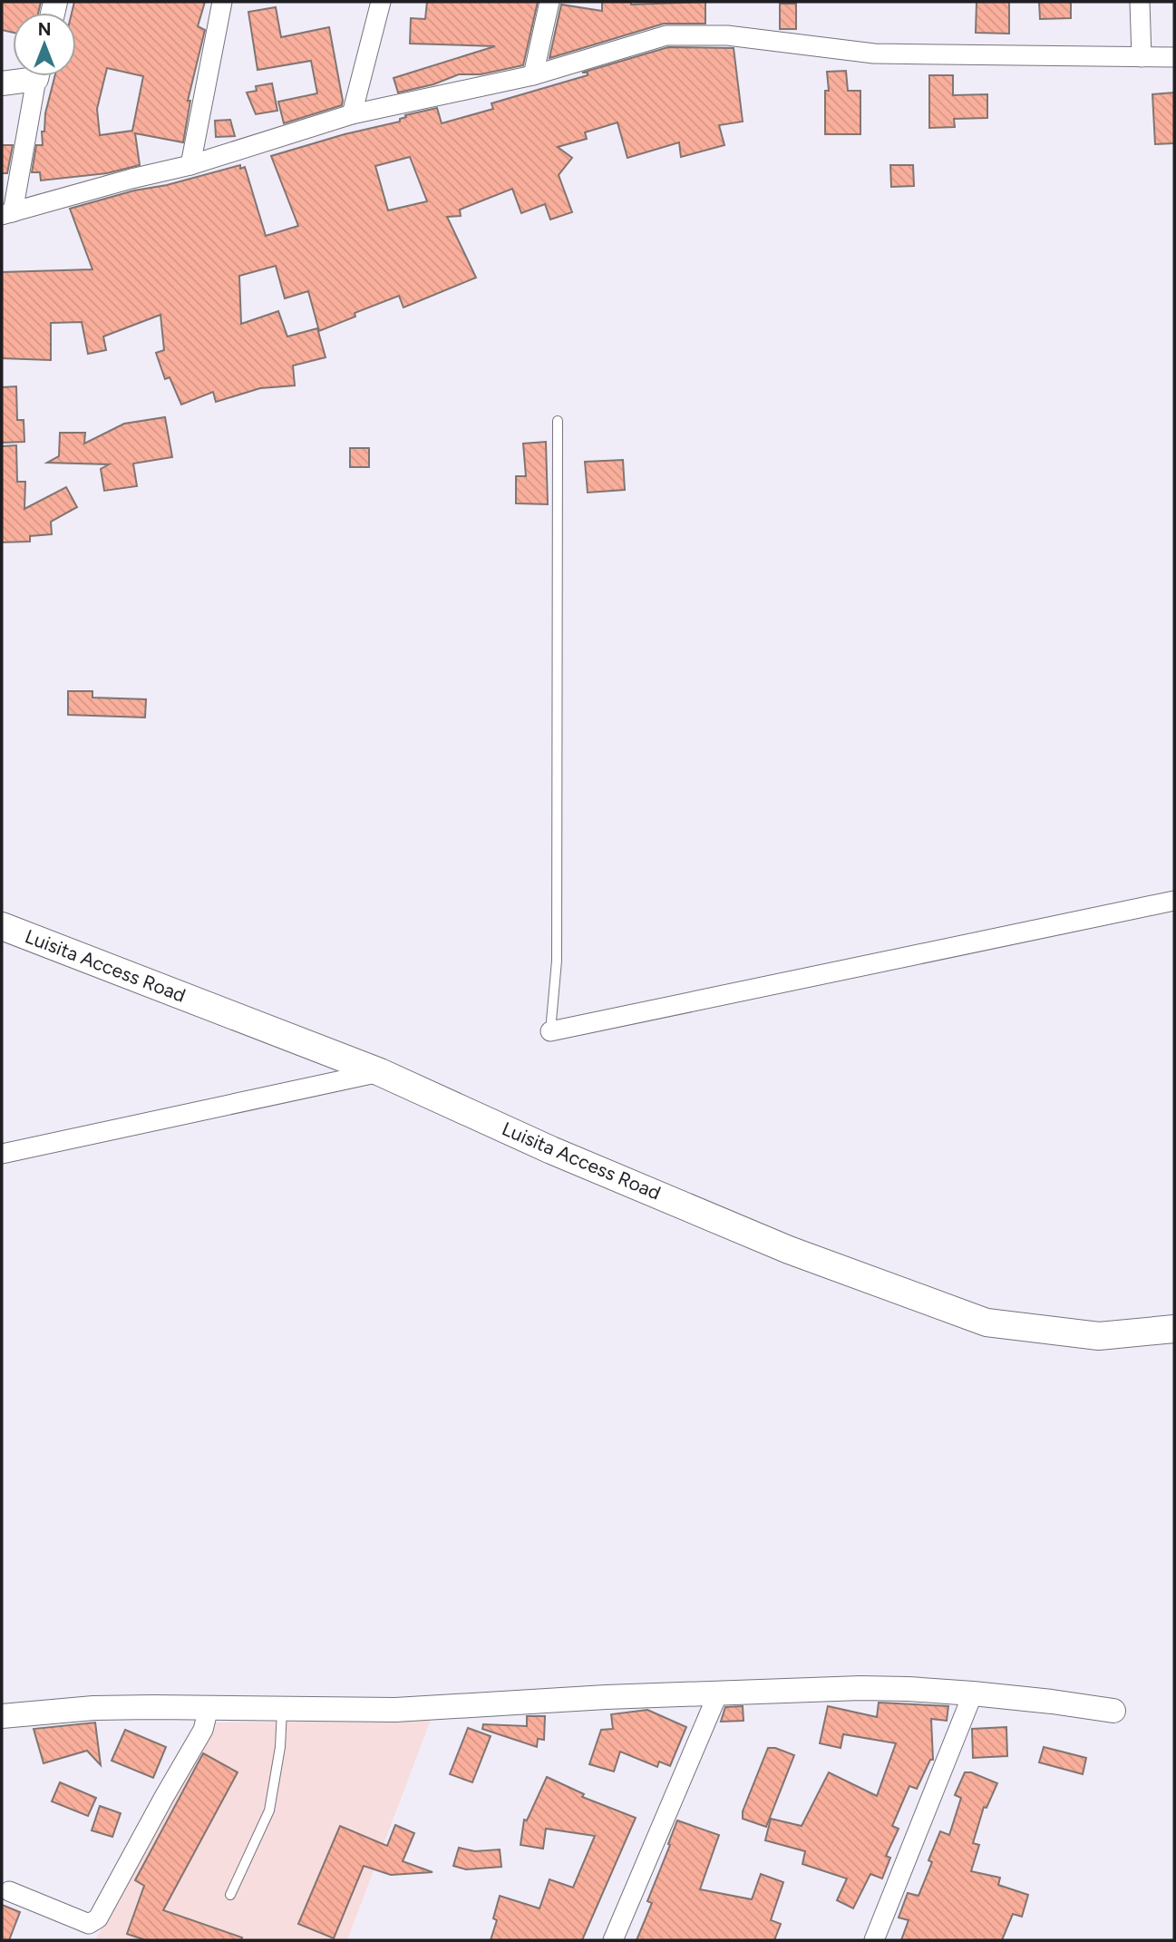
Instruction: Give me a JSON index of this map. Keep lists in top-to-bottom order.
{
  "streets": {
    "main road": ["Luisita Access Road"]
  },
  "north": "top"
}
